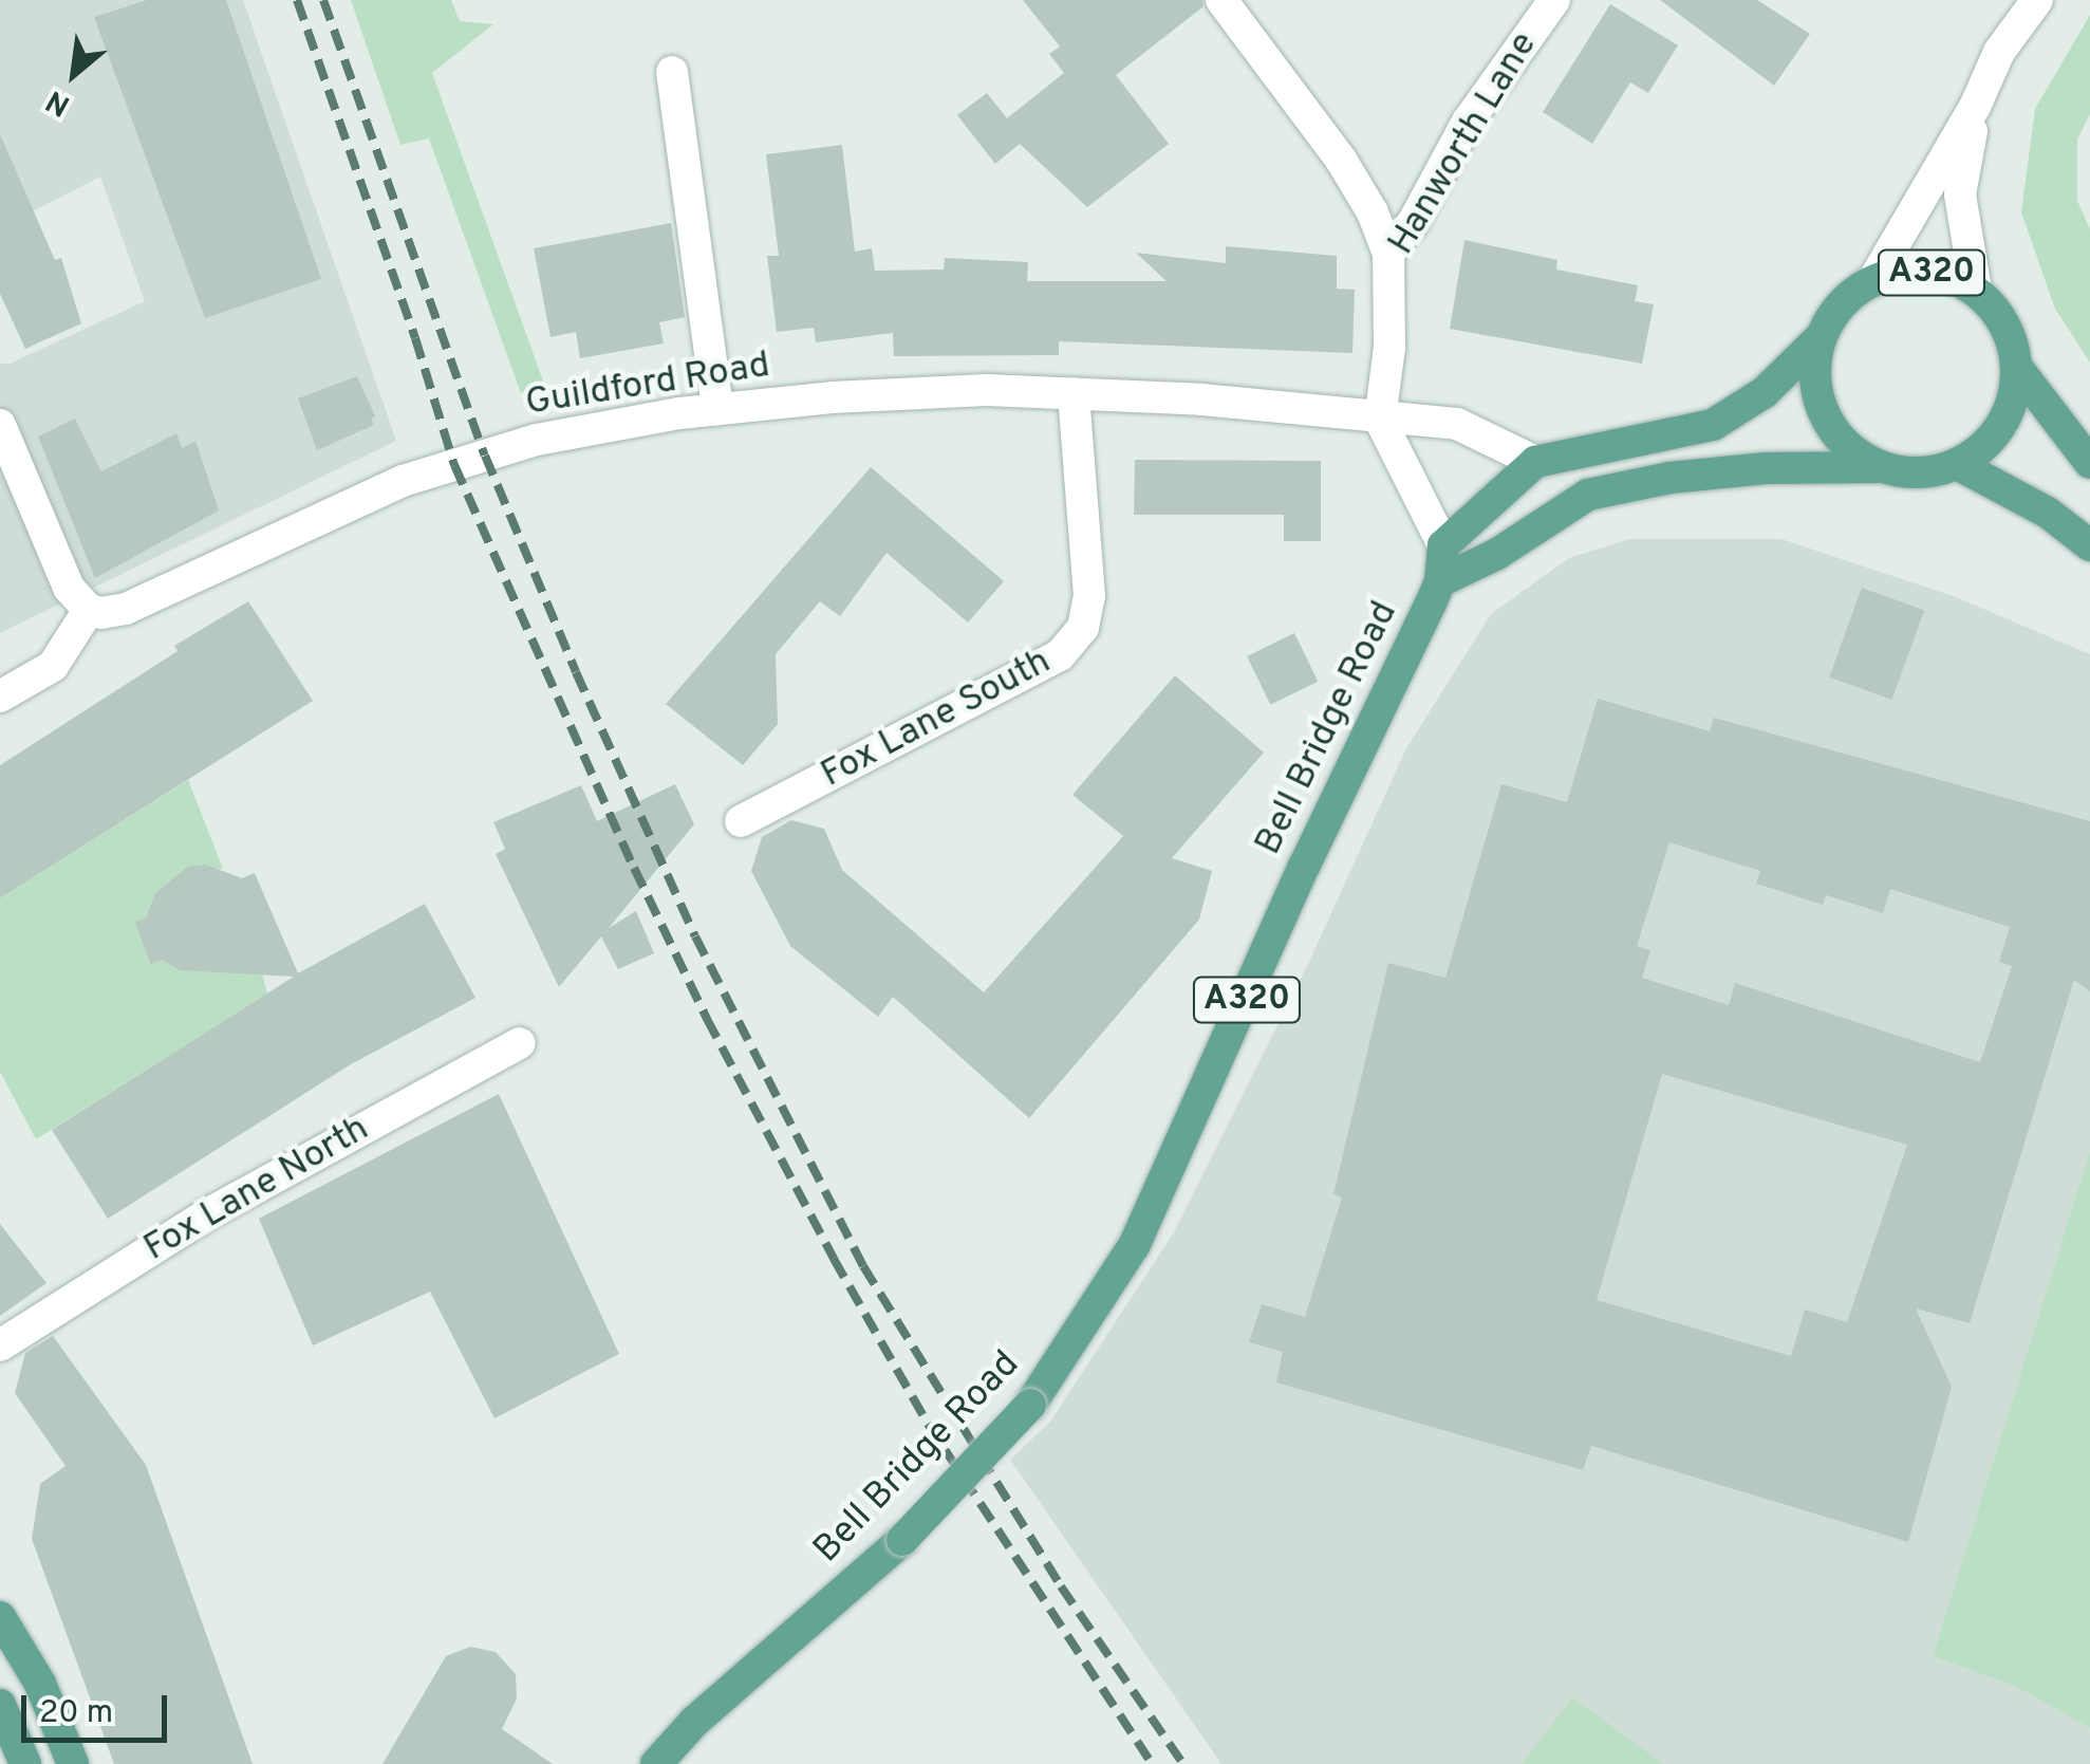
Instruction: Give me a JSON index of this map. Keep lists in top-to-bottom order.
{
  "streets": {
    "main road": ["A320", "Bell Bridge Road"],
    "street": [
      "Hanworth Lane",
      "Guildford Road",
      "Fox Lane South",
      "Fox Lane North"
    ]
  },
  "crossings": [
    ["Hanworth Lane", "Guildford Road"],
    ["A320", "Guildford Road"],
    ["A320", "Bell Bridge Road"],
    ["Guildford Road", "Fox Lane South"]
  ],
  "scale_bar": "20 m",
  "north": "bottom left"
}
